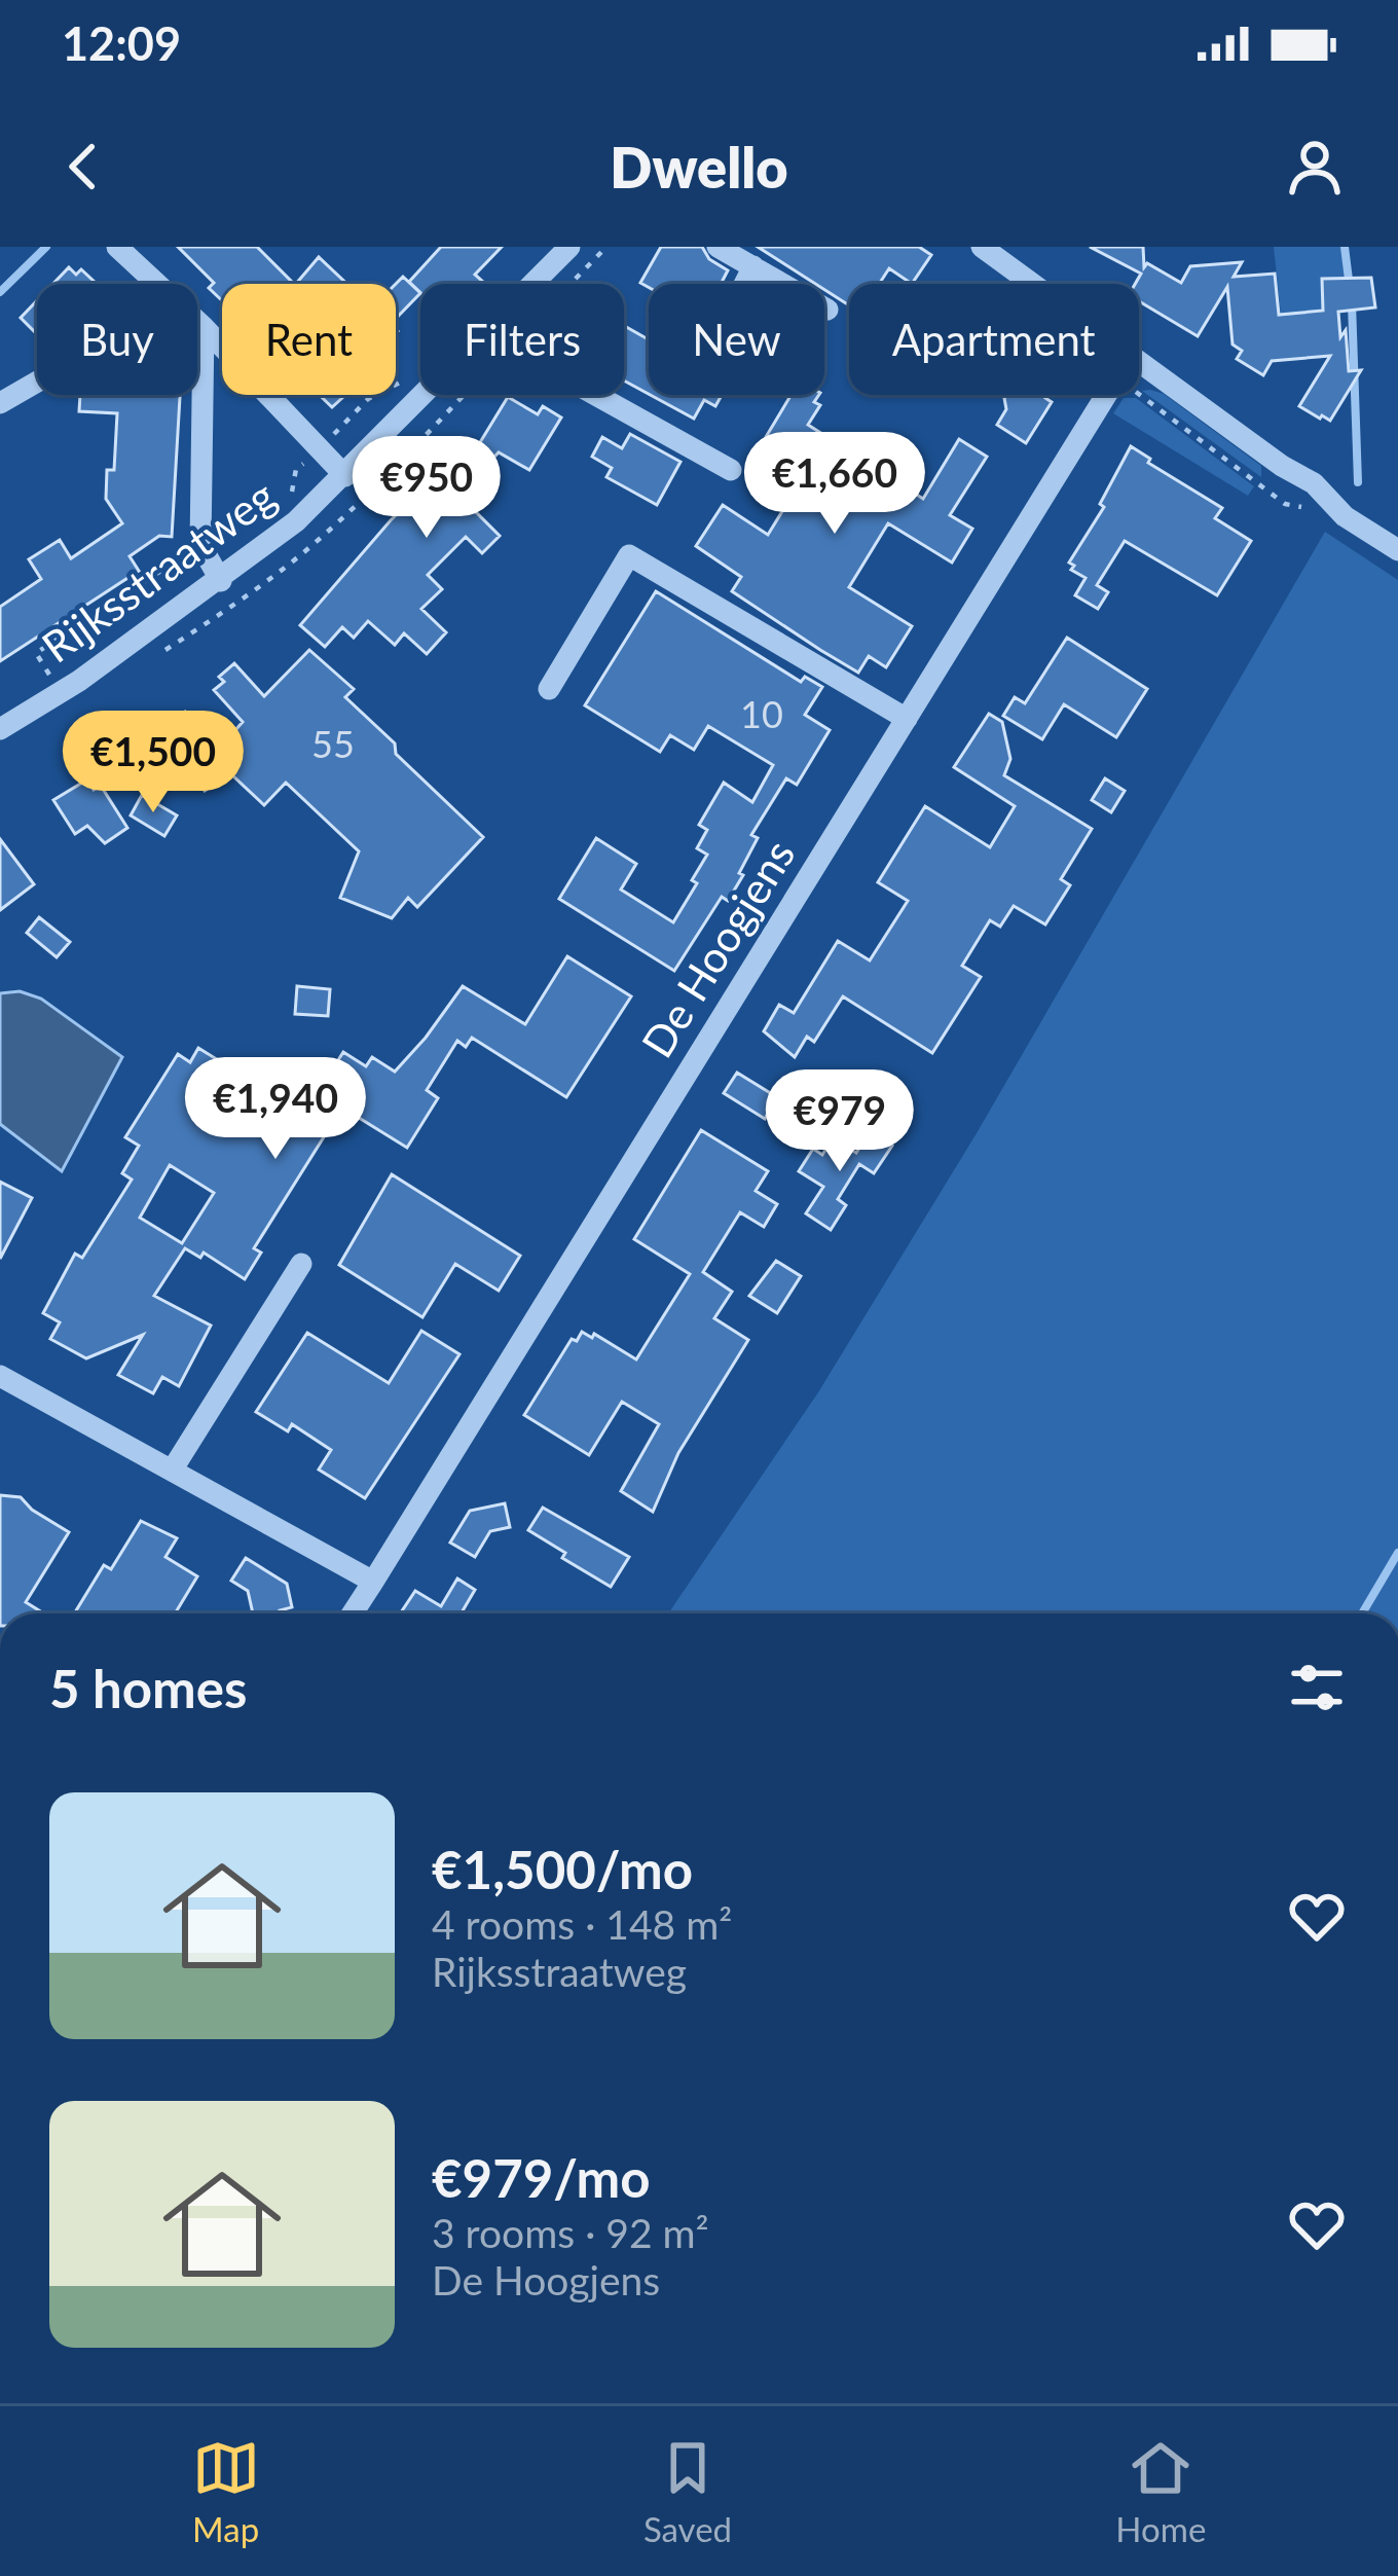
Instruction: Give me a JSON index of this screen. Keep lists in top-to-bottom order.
{
  "streets": {
    "street": ["Rijksstraatweg", "De Hoogjens"]
  },
  "house_numbers": ["10", "55"],
  "page": {
    "status": "12:09",
    "header": "Dwello",
    "chip": [
      "Buy",
      "Rent",
      "Filters",
      "New",
      "Apartment"
    ],
    "price": [
      "€1,660",
      "€950",
      "€1,500",
      "€1,940",
      "€979"
    ],
    "heading": "5 homes",
    "list": [
      {
        "name": "€1,500/mo",
        "note": "4 rooms · 148 m² · Rijksstraatweg"
      },
      {
        "name": "€979/mo",
        "note": "3 rooms · 92 m² · De Hoogjens"
      }
    ],
    "tabs": ["Map", "Saved", "Home"]
  }
}
